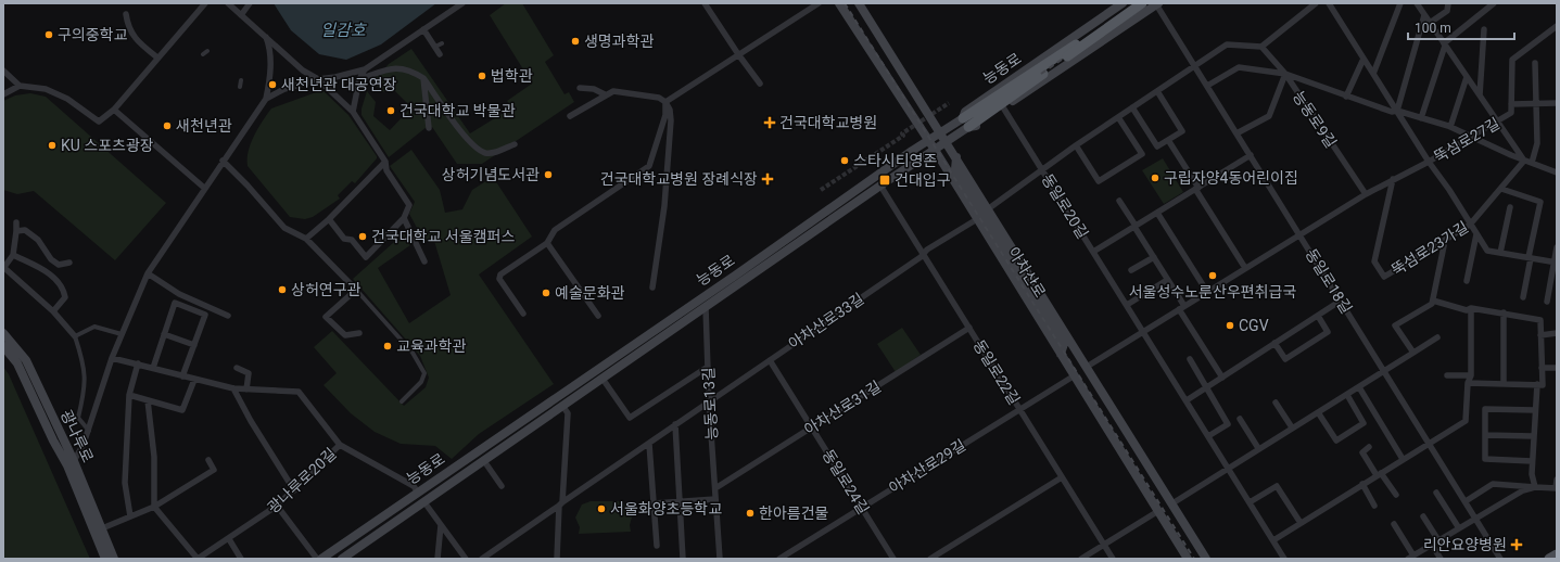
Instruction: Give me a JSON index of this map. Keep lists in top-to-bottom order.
{
  "streets": {
    "highway": ["능동로"],
    "main road": ["아차산로", "광나루로"],
    "street": [
      "능동로9길",
      "뚝섬로27길",
      "동일로20길",
      "뚝섬로23가길",
      "동일로18길",
      "아차산로33길",
      "동일로22길",
      "능동로13길",
      "아차산로31길",
      "아차산로29길",
      "광나루로20길",
      "동일로24길"
    ]
  },
  "crossings": [
    ["능동로", "동일로20길"],
    ["능동로", "아차산로"],
    ["능동로", "동일로18길"],
    ["능동로", "동일로22길"],
    ["능동로", "능동로13길"],
    ["능동로9길", "뚝섬로27길"],
    ["뚝섬로27길", "동일로20길"],
    ["뚝섬로27길", "뚝섬로23가길"],
    ["뚝섬로27길", "아차산로"],
    ["뚝섬로27길", "동일로18길"],
    ["아차산로", "아차산로33길"],
    ["아차산로", "아차산로29길"],
    ["아차산로33길", "동일로22길"],
    ["아차산로33길", "능동로13길"],
    ["아차산로33길", "동일로24길"],
    ["동일로22길", "아차산로31길"],
    ["동일로22길", "아차산로29길"],
    ["능동로13길", "아차산로31길"],
    ["아차산로31길", "동일로24길"],
    ["아차산로29길", "동일로24길"]
  ],
  "water": ["일감호"],
  "places": {
    "other": [
      "구의중학교",
      "생명과학관",
      "법학관",
      "새천년관 대공연장",
      "건국대학교 박물관",
      "새천년관",
      "KU 스포츠광장",
      "스타시티영존",
      "상허기념도서관",
      "구립자양4동어린이집",
      "건국대학교 서울캠퍼스",
      "서울성수노룬산우편취급국",
      "상허연구관",
      "예술문화관",
      "CGV",
      "교육과학관",
      "서울화양초등학교",
      "한아름건물"
    ],
    "health": ["건국대학교병원", "건국대학교병원 장례식장", "리안요양병원"],
    "transit": ["건대입구"]
  },
  "scale_bar": "100 m"
}
